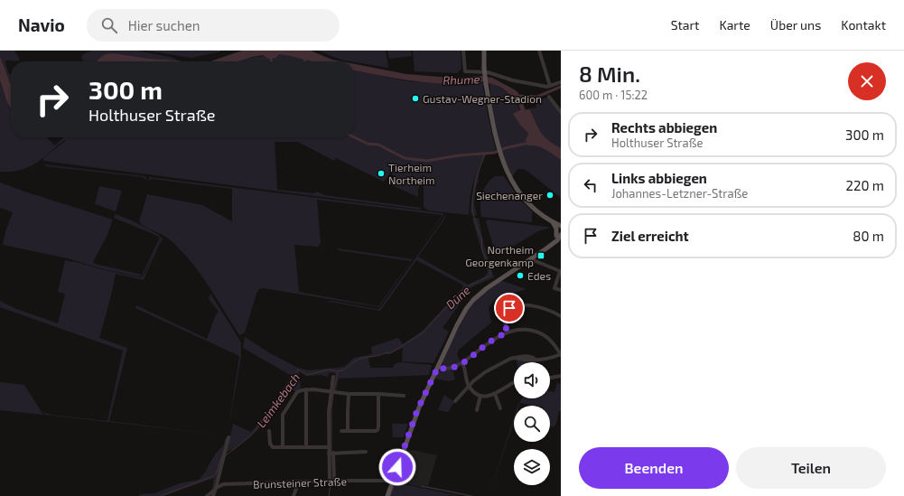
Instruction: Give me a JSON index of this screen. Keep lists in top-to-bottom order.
{
  "streets": {
    "street": ["Brunsteiner Straße"]
  },
  "water": ["Rhume", "Düne", "Leimkebach"],
  "places": {
    "other": [
      "Gustav-Wegner-Stadion",
      "Tierheim Northeim",
      "Siechenanger",
      "Edes"
    ],
    "transit": ["Northeim Georgenkamp"]
  },
  "page": {
    "header": "Navio",
    "search": "Hier suchen",
    "nav": [
      "Start",
      "Karte",
      "Über uns",
      "Kontakt"
    ],
    "heading": ["8 Min.", "600 m · 15:22"],
    "turn": ["300 m", "Holthuser Straße"],
    "list": [
      {
        "name": "Rechts abbiegen",
        "note": "Holthuser Straße",
        "value": "300 m"
      },
      {
        "name": "Links abbiegen",
        "note": "Johannes-Letzner-Straße",
        "value": "220 m"
      },
      {
        "name": "Ziel erreicht",
        "value": "80 m"
      }
    ],
    "buttons": ["Beenden", "Teilen"]
  }
}
